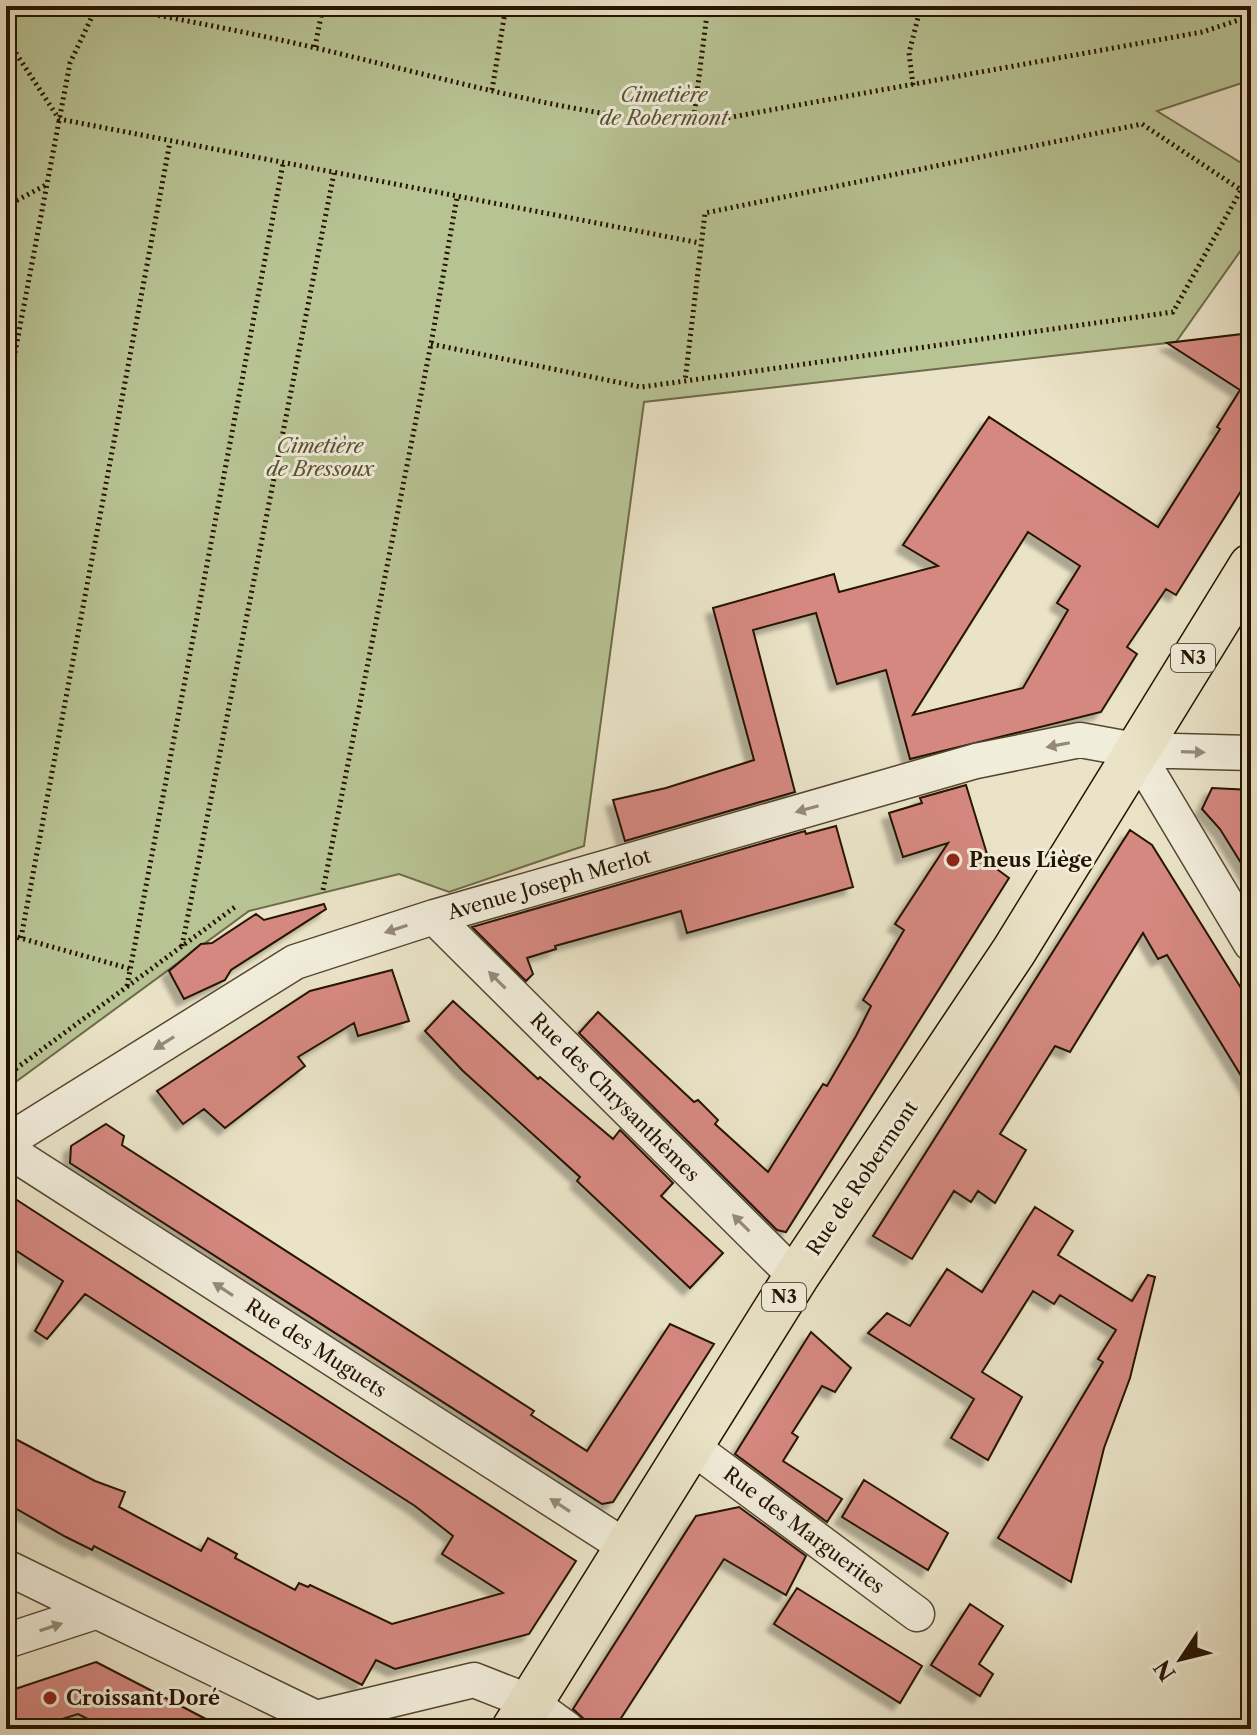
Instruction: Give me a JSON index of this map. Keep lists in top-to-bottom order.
{
  "streets": {
    "main road": ["N3", "Rue de Robermont"],
    "street": [
      "Avenue Joseph Merlot",
      "Rue des Chrysanthèmes",
      "Rue des Muguets",
      "Rue des Marguerites"
    ]
  },
  "crossings": [
    ["N3", "Avenue Joseph Merlot"],
    ["N3", "Rue de Robermont"],
    ["Avenue Joseph Merlot", "Rue des Chrysanthèmes"],
    ["Avenue Joseph Merlot", "Rue de Robermont"],
    ["Rue des Chrysanthèmes", "Rue de Robermont"],
    ["Rue de Robermont", "Rue des Muguets"],
    ["Rue de Robermont", "Rue des Marguerites"]
  ],
  "one_way": ["Avenue Joseph Merlot", "Rue des Chrysanthèmes", "Rue des Muguets"],
  "parks": ["Cimetière de Robermont", "Cimetière de Bressoux"],
  "places": ["Pneus Liège", "Croissant Doré"],
  "north": "bottom left"
}
